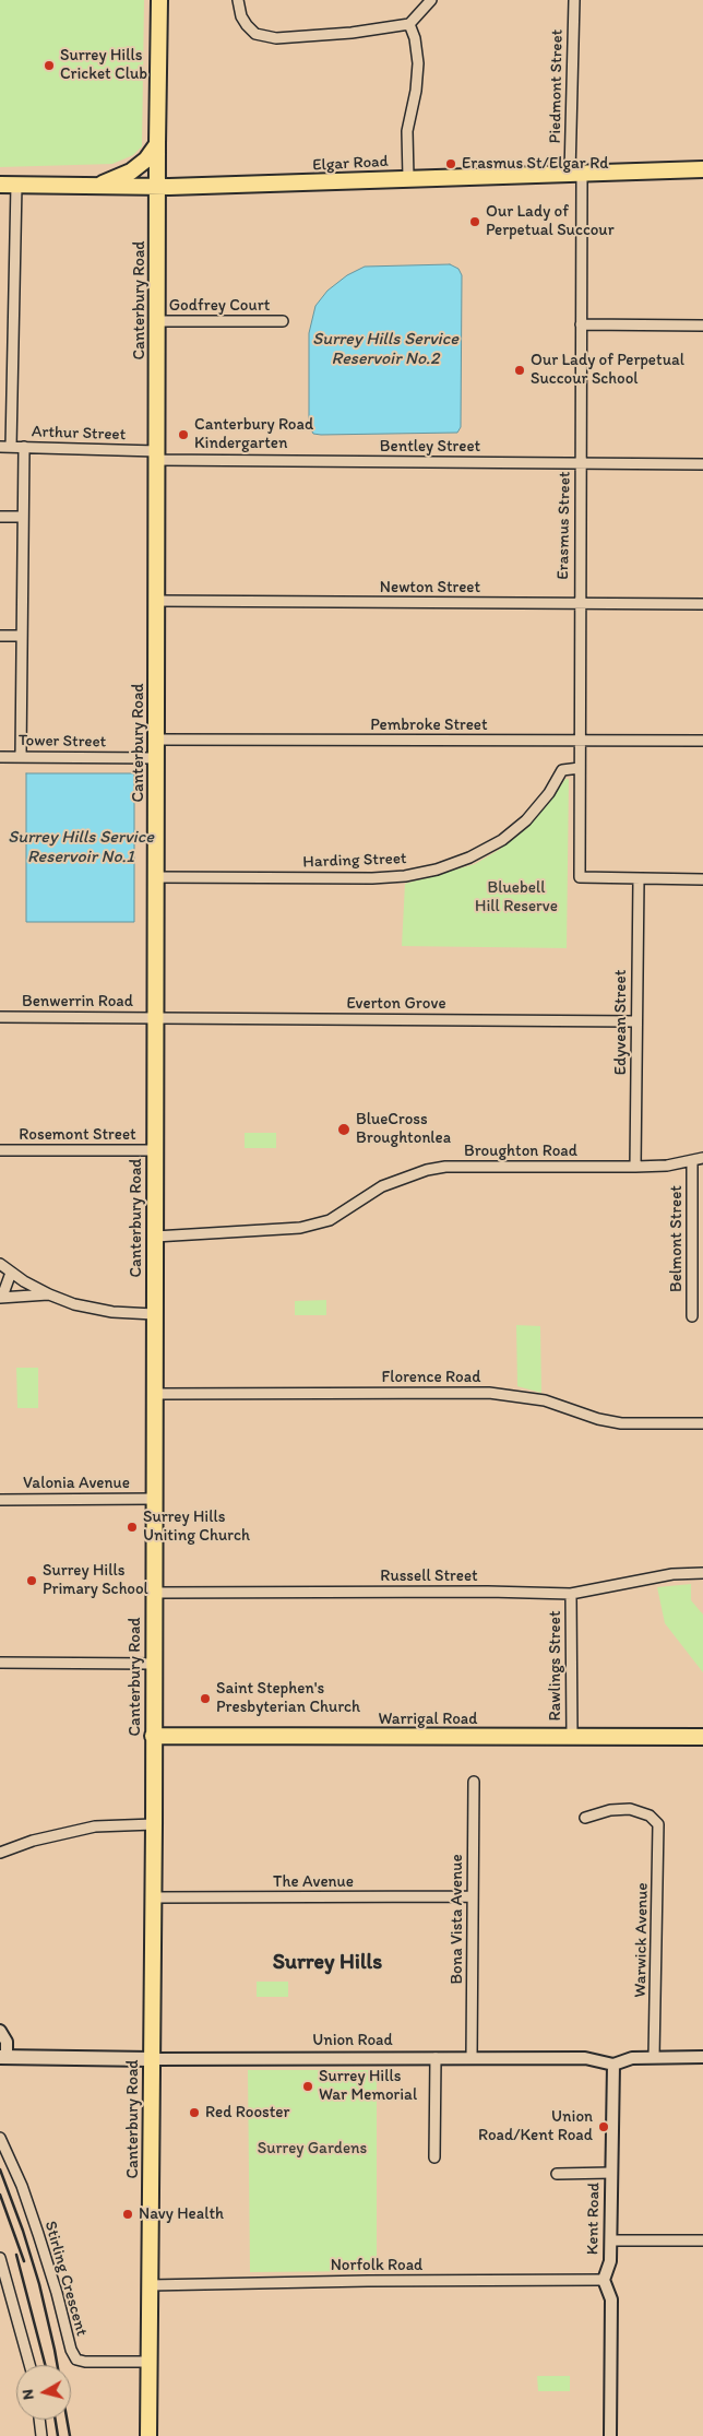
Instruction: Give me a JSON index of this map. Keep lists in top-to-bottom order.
{
  "streets": {
    "main road": [
      "Elgar Road",
      "Canterbury Road",
      "Warrigal Road",
      "Union Road"
    ],
    "street": [
      "Piedmont Street",
      "Godfrey Court",
      "Arthur Street",
      "Bentley Street",
      "Erasmus Street",
      "Newton Street",
      "Pembroke Street",
      "Tower Street",
      "Harding Street",
      "Benwerrin Road",
      "Everton Grove",
      "Edyvean Street",
      "Rosemont Street",
      "Broughton Road",
      "Belmont Street",
      "Florence Road",
      "Valonia Avenue",
      "Russell Street",
      "Rawlings Street",
      "The Avenue",
      "Bona Vista Avenue",
      "Warwick Avenue",
      "Kent Road",
      "Norfolk Road",
      "Stirling Crescent"
    ]
  },
  "crossings": [
    ["Piedmont Street", "Elgar Road"],
    ["Piedmont Street", "Erasmus Street"],
    ["Elgar Road", "Canterbury Road"],
    ["Elgar Road", "Erasmus Street"],
    ["Canterbury Road", "Godfrey Court"],
    ["Canterbury Road", "Arthur Street"],
    ["Canterbury Road", "Bentley Street"],
    ["Canterbury Road", "Newton Street"],
    ["Canterbury Road", "Pembroke Street"],
    ["Canterbury Road", "Tower Street"],
    ["Canterbury Road", "Harding Street"],
    ["Canterbury Road", "Benwerrin Road"],
    ["Canterbury Road", "Everton Grove"],
    ["Canterbury Road", "Rosemont Street"],
    ["Canterbury Road", "Broughton Road"],
    ["Canterbury Road", "Florence Road"],
    ["Canterbury Road", "Valonia Avenue"],
    ["Canterbury Road", "Russell Street"],
    ["Canterbury Road", "Warrigal Road"],
    ["Canterbury Road", "The Avenue"],
    ["Canterbury Road", "Union Road"],
    ["Canterbury Road", "Norfolk Road"],
    ["Canterbury Road", "Stirling Crescent"],
    ["Arthur Street", "Bentley Street"],
    ["Bentley Street", "Erasmus Street"],
    ["Erasmus Street", "Newton Street"],
    ["Erasmus Street", "Pembroke Street"],
    ["Erasmus Street", "Harding Street"],
    ["Erasmus Street", "Edyvean Street"],
    ["Benwerrin Road", "Everton Grove"],
    ["Everton Grove", "Edyvean Street"],
    ["Edyvean Street", "Broughton Road"],
    ["Broughton Road", "Belmont Street"],
    ["Russell Street", "Rawlings Street"],
    ["Rawlings Street", "Warrigal Road"],
    ["The Avenue", "Bona Vista Avenue"],
    ["Bona Vista Avenue", "Union Road"],
    ["Warwick Avenue", "Union Road"],
    ["Union Road", "Kent Road"],
    ["Kent Road", "Norfolk Road"]
  ],
  "districts": ["Surrey Hills"],
  "water": ["Surrey Hills Service Reservoir No.2", "Surrey Hills Service Reservoir No.1"],
  "parks": ["Bluebell Hill Reserve", "Surrey Gardens"],
  "places": [
    "Surrey Hills Cricket Club",
    "Erasmus St/Elgar Rd",
    "Our Lady of Perpetual Succour",
    "Our Lady of Perpetual Succour School",
    "Canterbury Road Kindergarten",
    "BlueCross Broughtonlea",
    "Surrey Hills Uniting Church",
    "Surrey Hills Primary School",
    "Saint Stephen's Presbyterian Church",
    "Surrey Hills War Memorial",
    "Red Rooster",
    "Union Road/Kent Road",
    "Navy Health"
  ],
  "north": "left"
}
